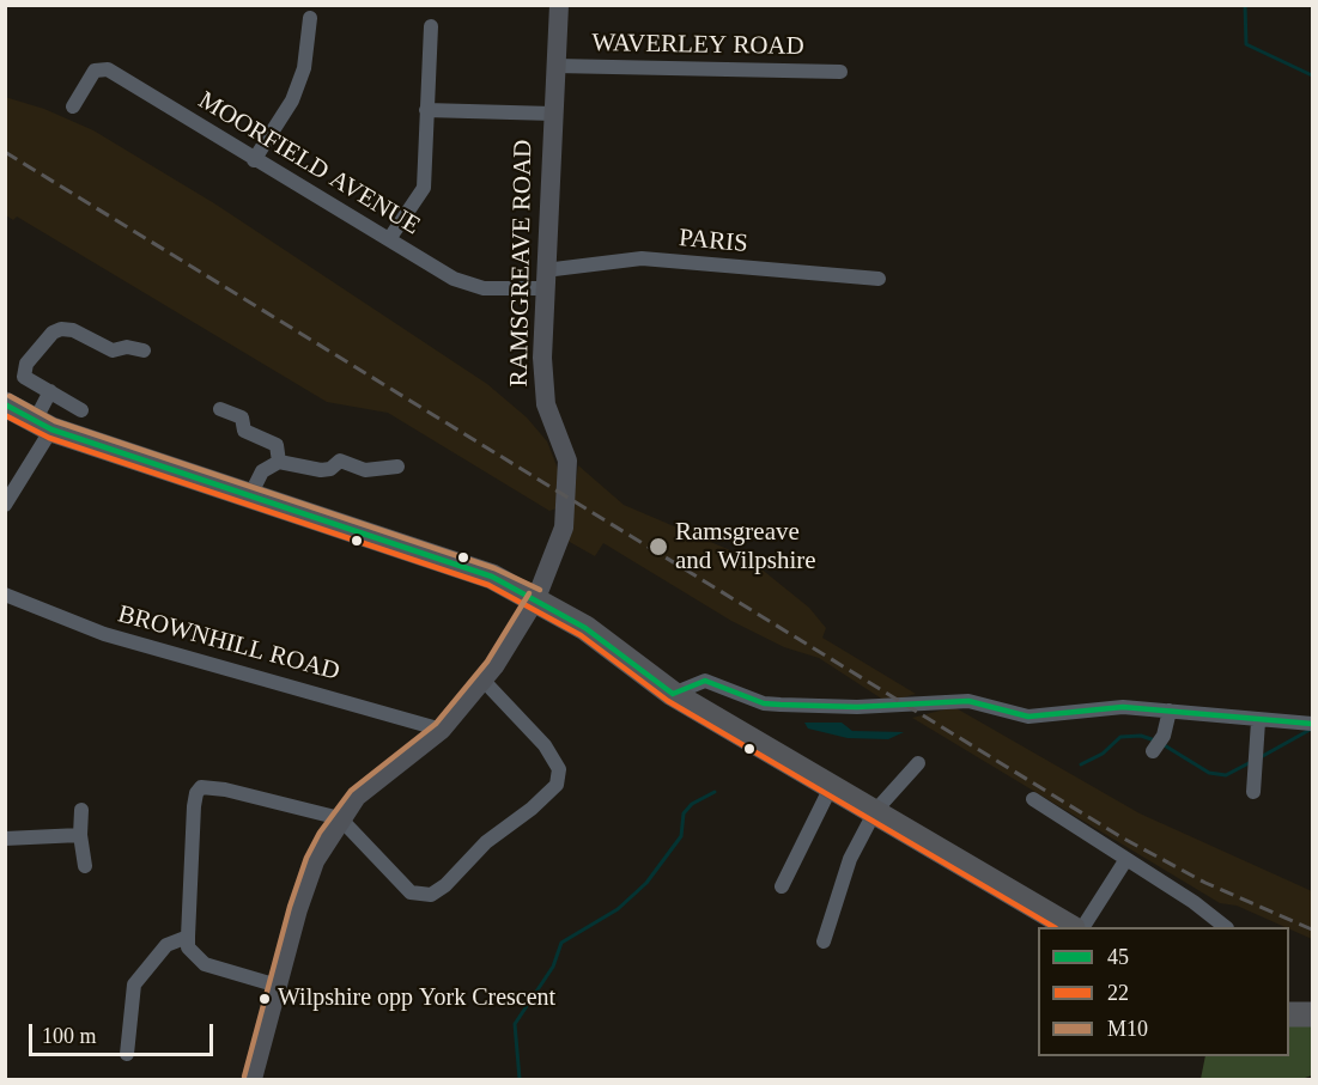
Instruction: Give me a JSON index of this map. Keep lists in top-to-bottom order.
{
  "streets": {
    "street": [
      "WAVERLEY ROAD",
      "MOORFIELD AVENUE",
      "PARIS",
      "RAMSGREAVE ROAD",
      "BROWNHILL ROAD"
    ]
  },
  "crossings": [
    ["WAVERLEY ROAD", "RAMSGREAVE ROAD"],
    ["MOORFIELD AVENUE", "PARIS"],
    ["MOORFIELD AVENUE", "RAMSGREAVE ROAD"],
    ["PARIS", "RAMSGREAVE ROAD"],
    ["RAMSGREAVE ROAD", "BROWNHILL ROAD"]
  ],
  "places": ["Ramsgreave and Wilpshire", "Wilpshire opp York Crescent"],
  "lines": ["transit line M10", "transit line 45", "transit line 22"],
  "legend": ["45", "22", "M10"],
  "scale_bar": "100 m"
}
